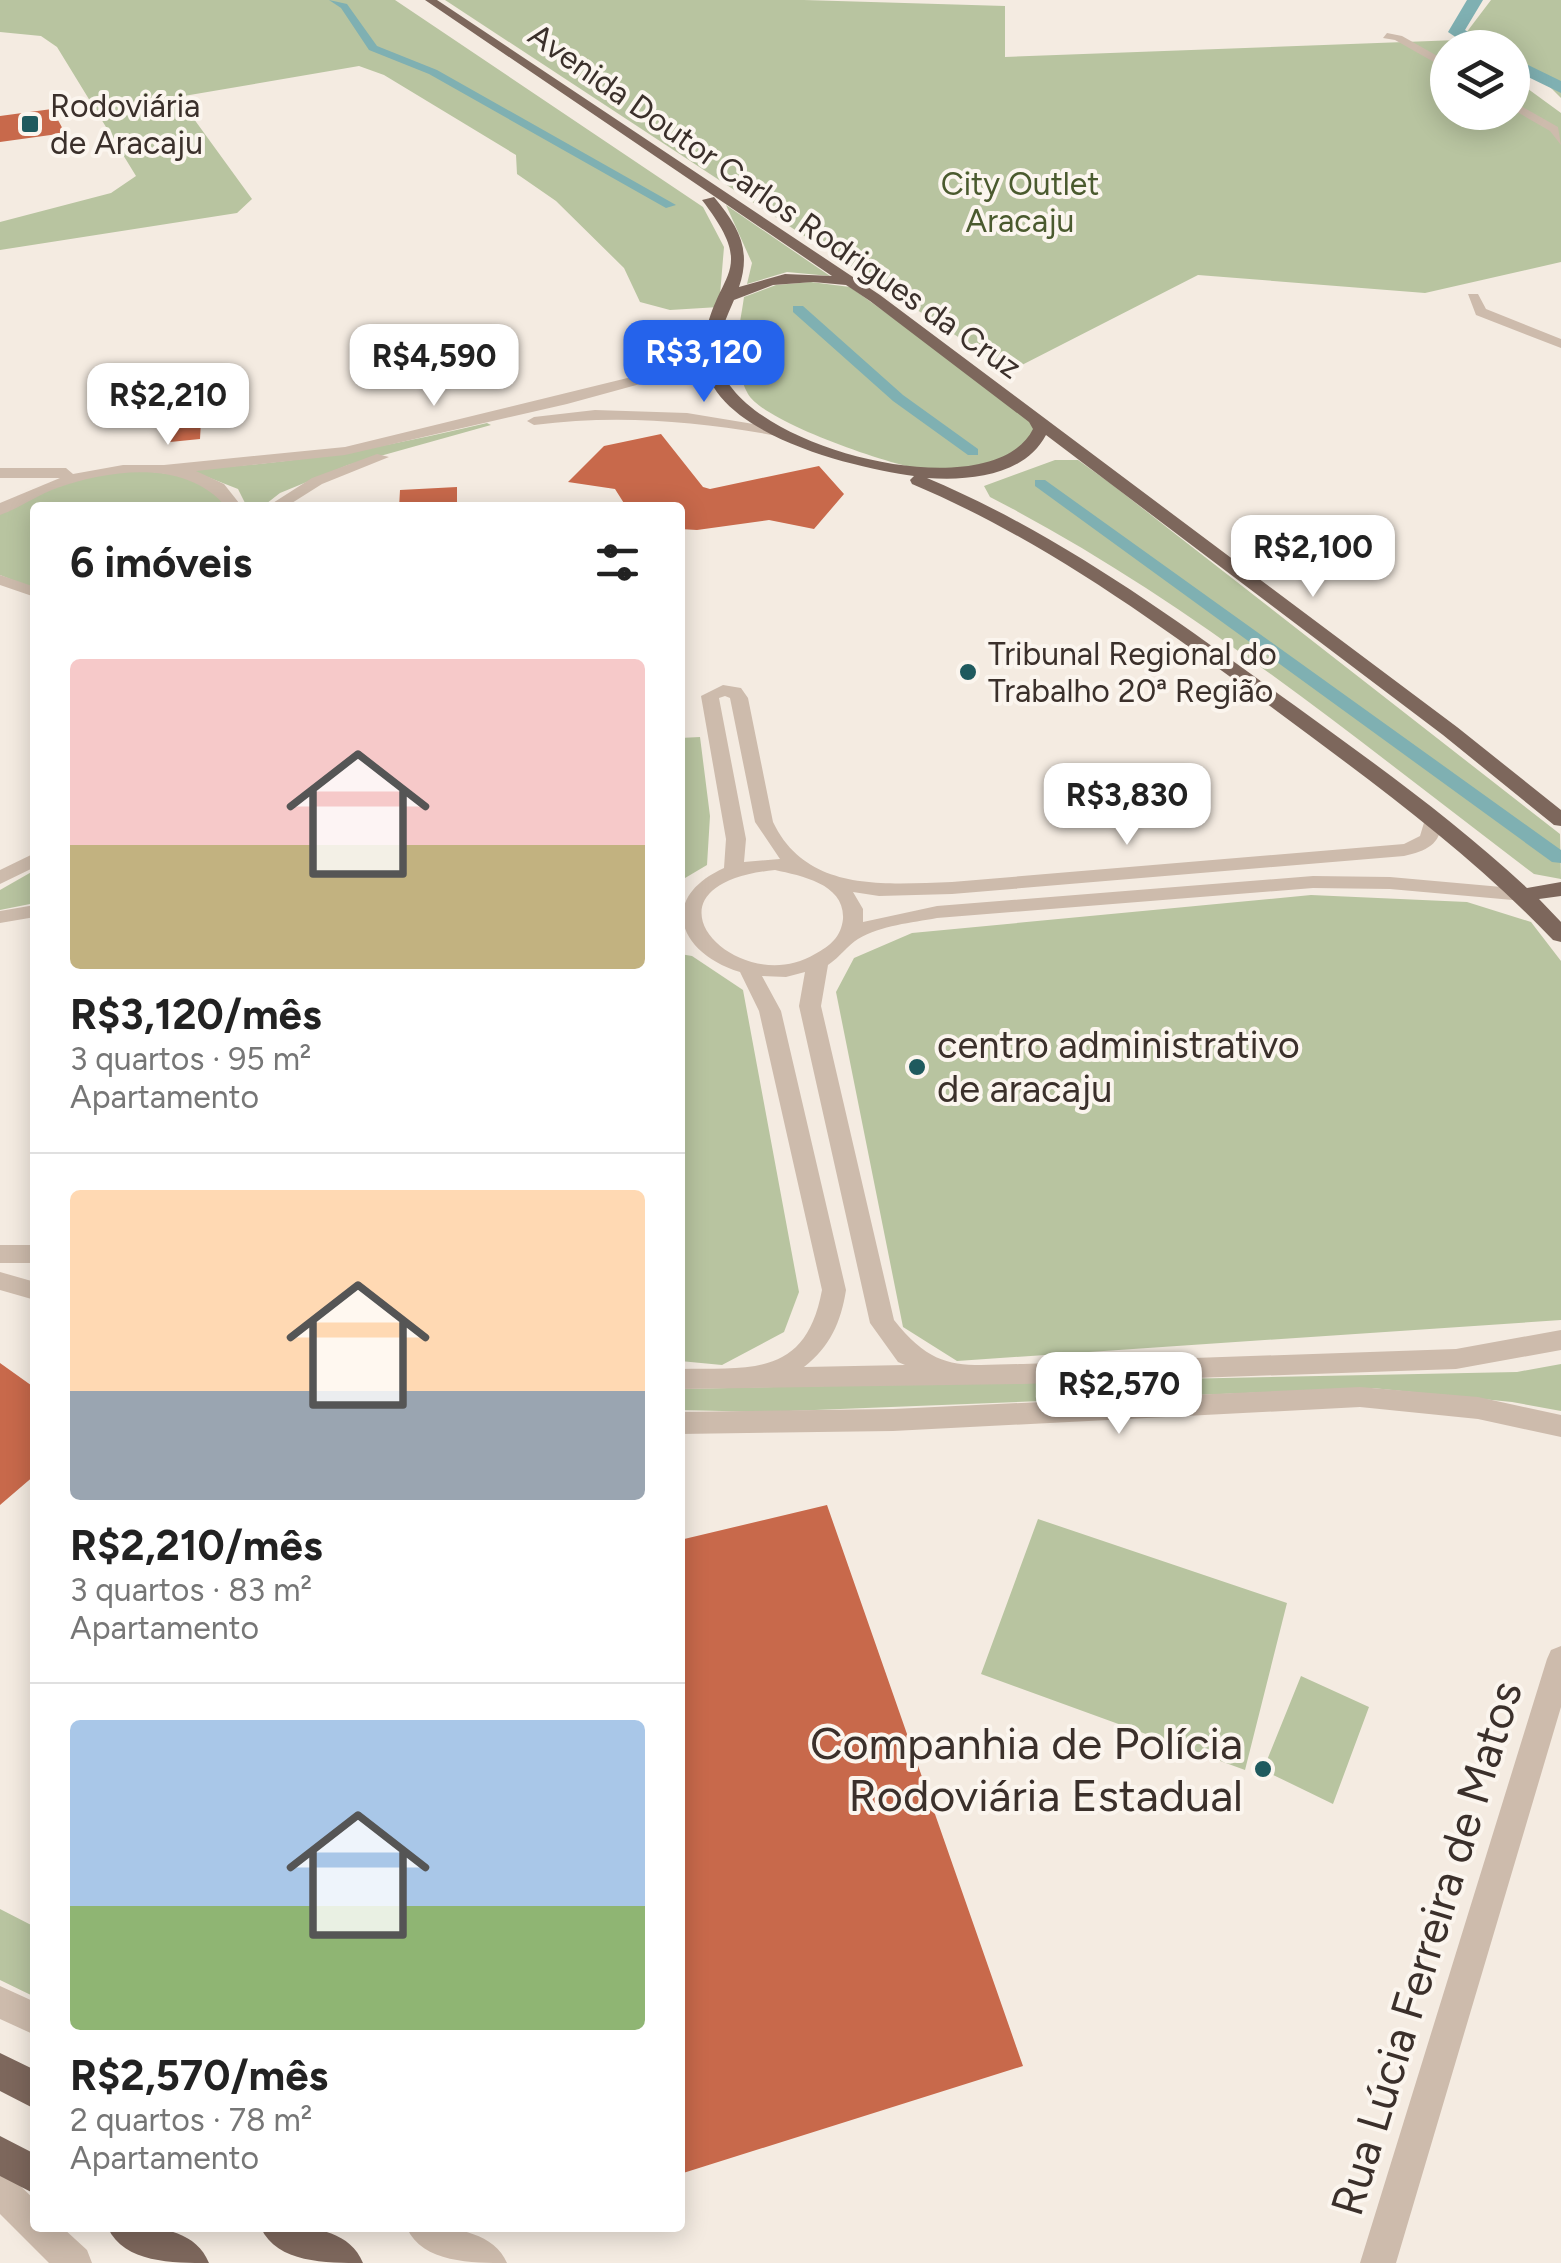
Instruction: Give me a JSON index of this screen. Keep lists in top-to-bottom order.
{
  "streets": {
    "main road": ["Avenida Doutor Carlos Rodrigues da Cruz"],
    "street": ["Rua Lúcia Ferreira de Matos"]
  },
  "parks": ["City Outlet Aracaju"],
  "places": {
    "transit": ["Rodoviária de Aracaju"],
    "other": ["Tribunal Regional do Trabalho 20ª Região", "centro administrativo de aracaju", "Companhia de Polícia Rodoviária Estadual"]
  },
  "page": {
    "price": [
      "R$3,120",
      "R$4,590",
      "R$2,210",
      "R$2,100",
      "R$3,830",
      "R$2,570"
    ],
    "heading": "6 imóveis",
    "list": [
      {
        "name": "R$3,120/mês",
        "note": "3 quartos · 95 m² · Apartamento"
      },
      {
        "name": "R$2,210/mês",
        "note": "3 quartos · 83 m² · Apartamento"
      },
      {
        "name": "R$2,570/mês",
        "note": "2 quartos · 78 m² · Apartamento"
      }
    ]
  }
}
